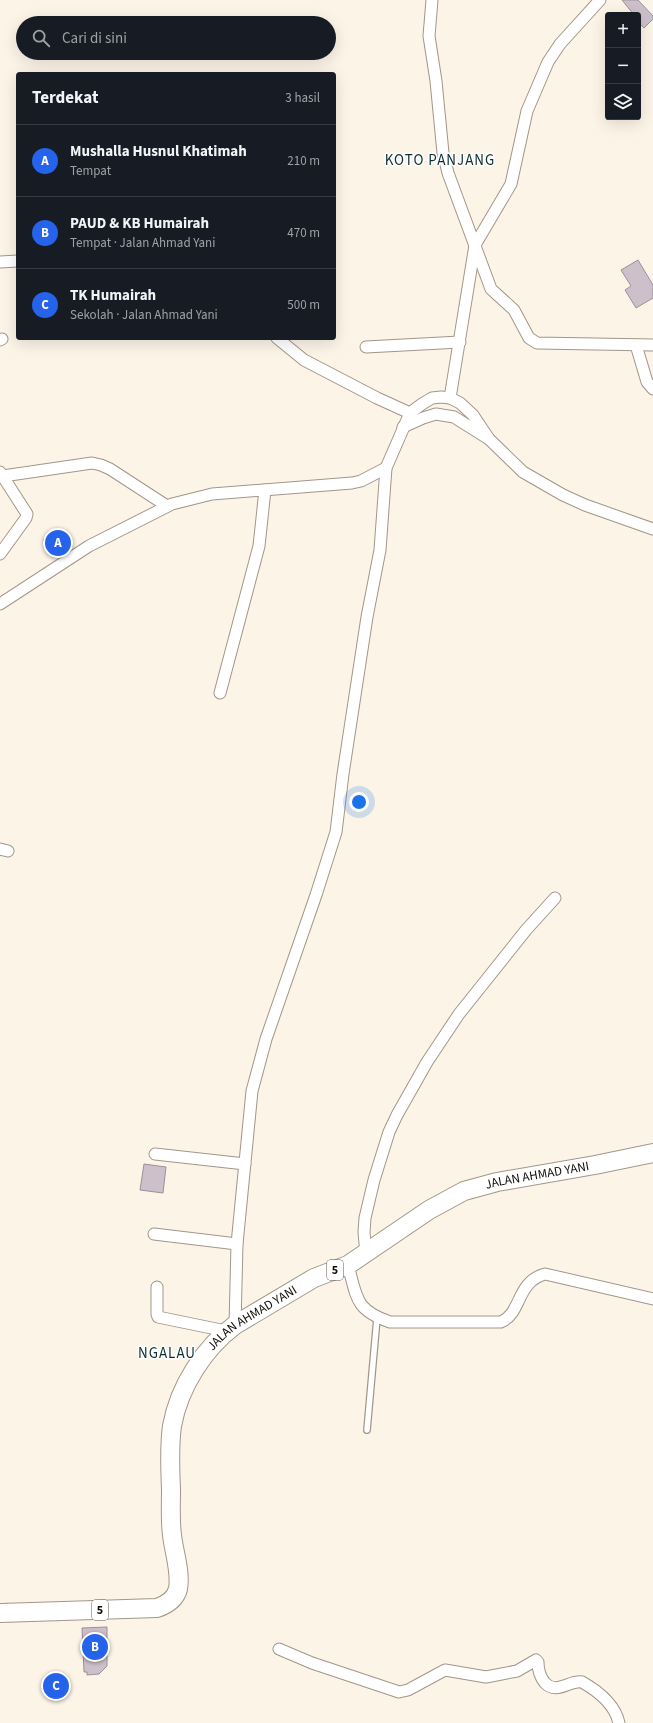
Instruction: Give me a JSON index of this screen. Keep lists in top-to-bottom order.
{
  "streets": {
    "highway": ["JALAN AHMAD YANI", "5"]
  },
  "districts": ["KOTO PANJANG", "NGALAU"],
  "page": {
    "map_buttons": ["+", "−"],
    "search": "Cari di sini",
    "heading": ["Terdekat", "3 hasil"],
    "list": [
      {
        "mark": "A",
        "name": "Mushalla Husnul Khatimah",
        "note": "Tempat",
        "value": "210 m"
      },
      {
        "mark": "B",
        "name": "PAUD & KB Humairah",
        "note": "Tempat · Jalan Ahmad Yani",
        "value": "470 m"
      },
      {
        "mark": "C",
        "name": "TK Humairah",
        "note": "Sekolah · Jalan Ahmad Yani",
        "value": "500 m"
      }
    ],
    "pins": ["A", "B", "C"]
  }
}
